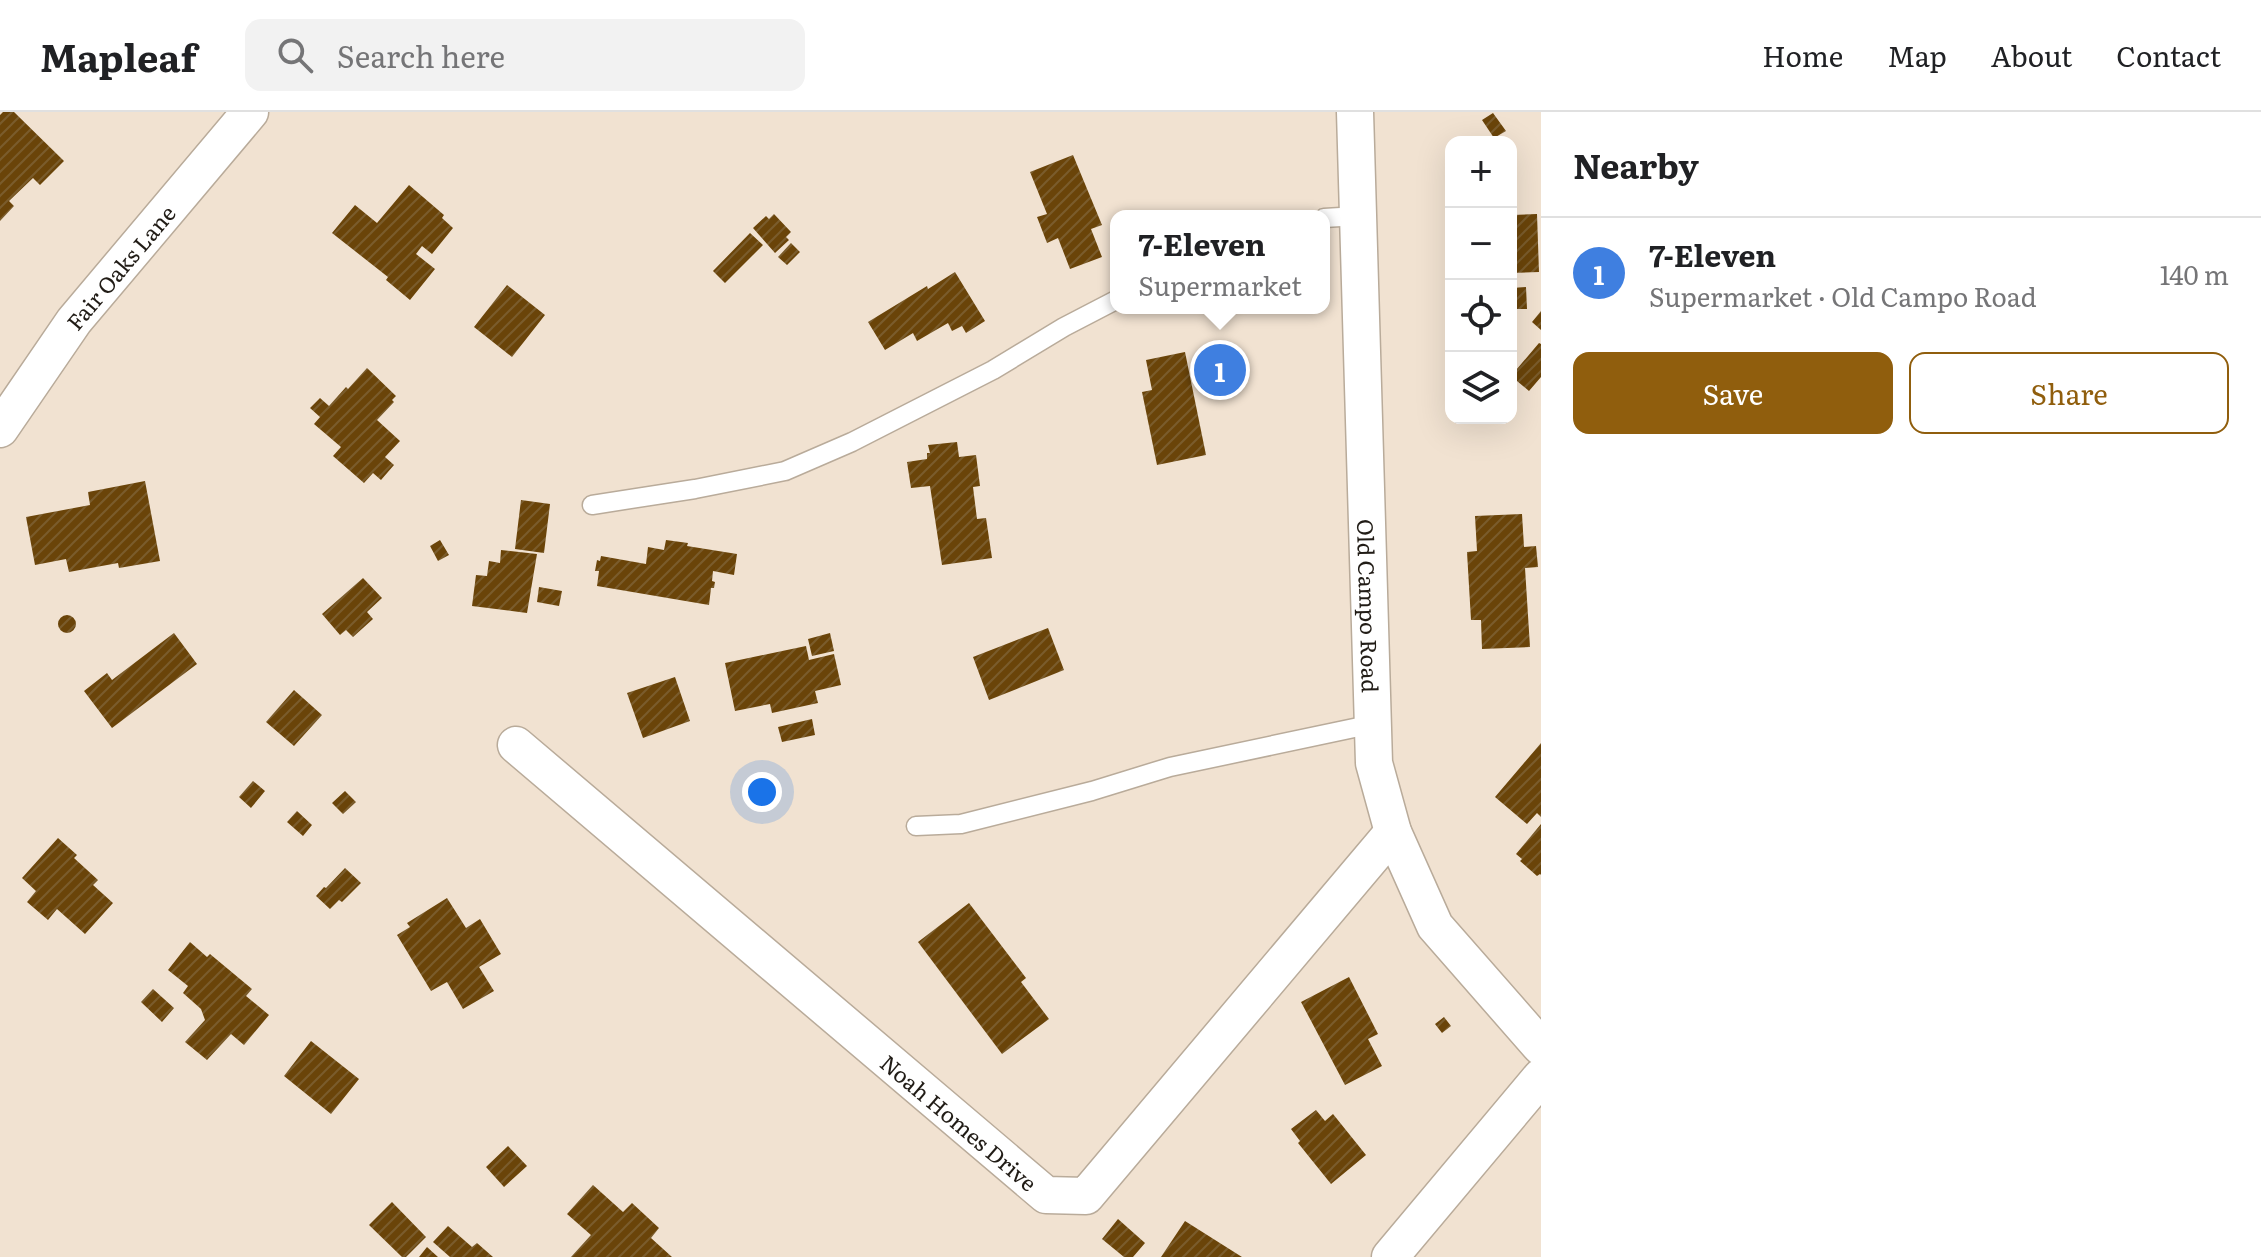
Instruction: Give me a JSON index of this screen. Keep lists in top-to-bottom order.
{
  "streets": {
    "street": ["Fair Oaks Lane", "Old Campo Road", "Noah Homes Drive"]
  },
  "crossings": [
    ["Old Campo Road", "Noah Homes Drive"]
  ],
  "page": {
    "header": "Mapleaf",
    "search": "Search here",
    "nav": [
      "Home",
      "Map",
      "About",
      "Contact"
    ],
    "heading": "Nearby",
    "map_buttons": ["+", "−"],
    "popup": ["7-Eleven", "Supermarket"],
    "list": [
      {
        "mark": "1",
        "name": "7-Eleven",
        "note": "Supermarket · Old Campo Road",
        "value": "140 m"
      }
    ],
    "buttons": ["Save", "Share"],
    "pins": "1"
  }
}
